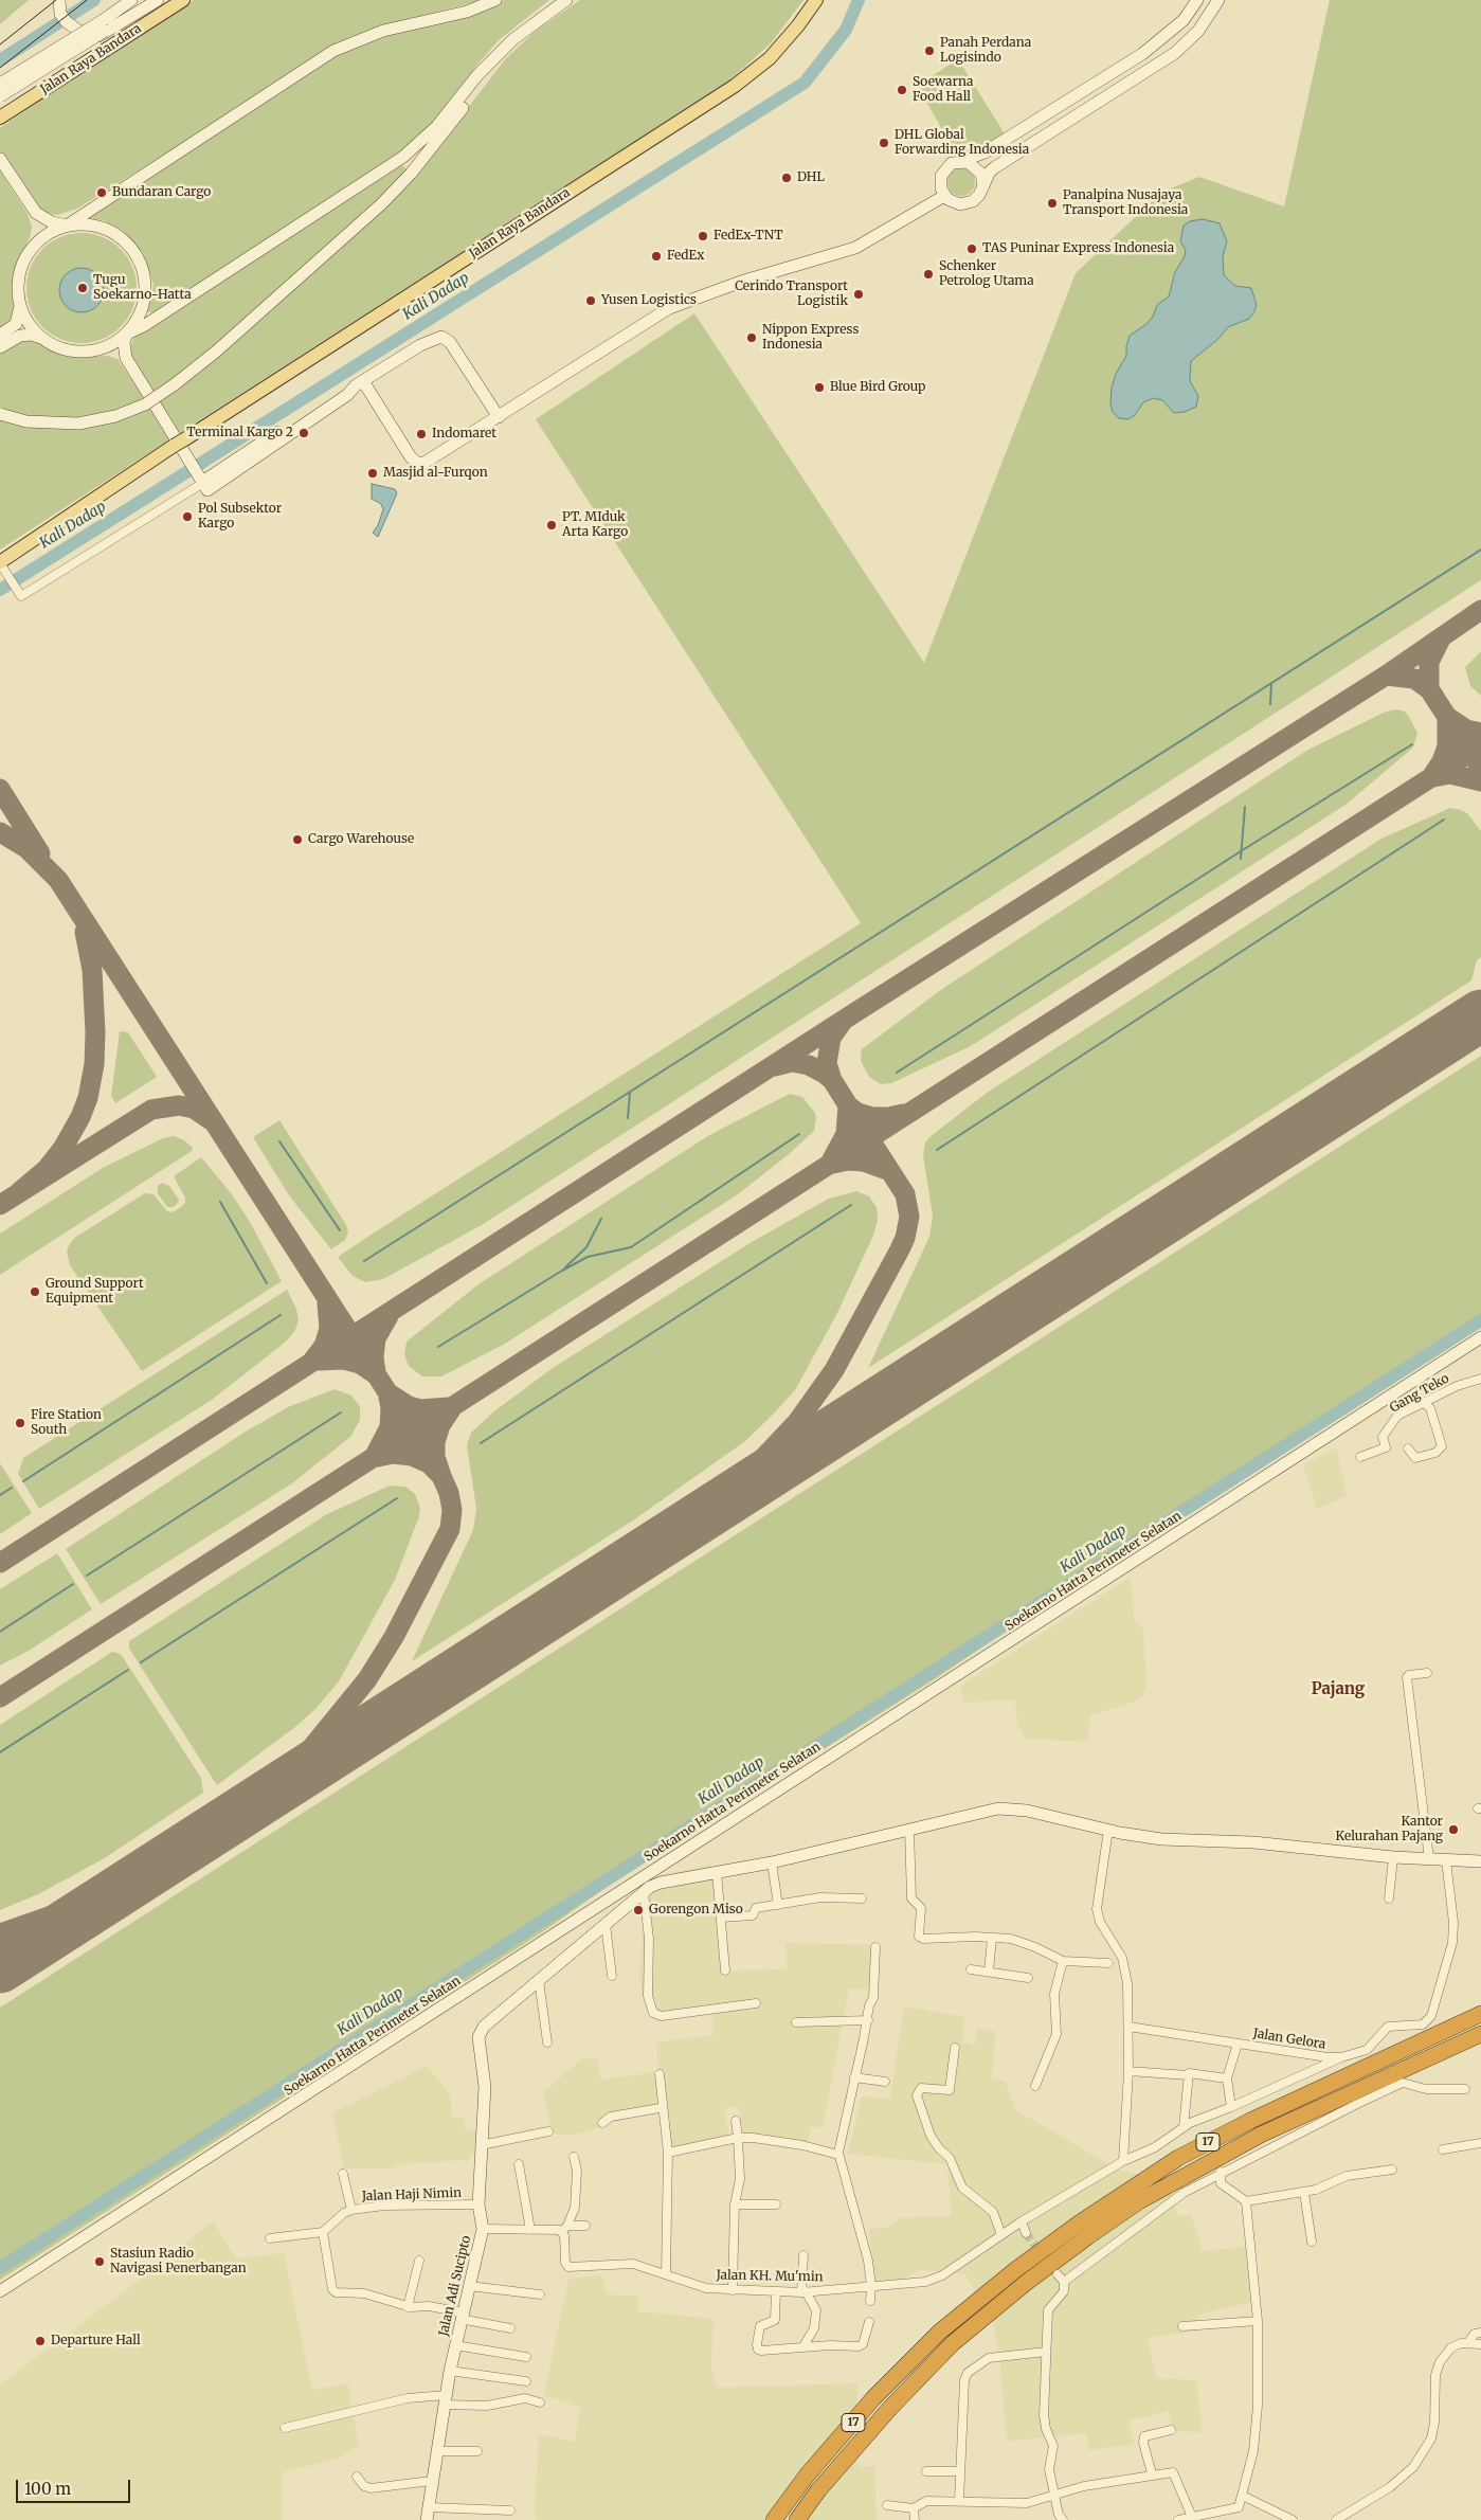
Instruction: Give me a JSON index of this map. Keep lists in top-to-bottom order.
{
  "streets": {
    "highway": ["17"],
    "main road": ["Jalan Raya Bandara"],
    "street": [
      "Gang Teko",
      "Soekarno Hatta Perimeter Selatan",
      "Jalan Gelora",
      "Jalan Haji Nimin",
      "Jalan KH. Mu'min",
      "Jalan Adi Sucipto"
    ]
  },
  "crossings": [
    ["Jalan Haji Nimin", "Jalan Adi Sucipto"]
  ],
  "districts": ["Pajang"],
  "water": ["Kali Dadap"],
  "places": [
    "Panah Perdana Logisindo",
    "Soewarna Food Hall",
    "DHL Global Forwarding Indonesia",
    "DHL",
    "Bundaran Cargo",
    "Panalpina Nusajaya Transport Indonesia",
    "FedEx-TNT",
    "TAS Puninar Express Indonesia",
    "FedEx",
    "Schenker Petrolog Utama",
    "Tugu Soekarno-Hatta",
    "Cerindo Transport Logistik",
    "Yusen Logistics",
    "Nippon Express Indonesia",
    "Blue Bird Group",
    "Terminal Kargo 2",
    "Indomaret",
    "Masjid al-Furqon",
    "Pol Subsektor Kargo",
    "PT. MIduk Arta Kargo",
    "Cargo Warehouse",
    "Ground Support Equipment",
    "Fire Station South",
    "Kantor Kelurahan Pajang",
    "Gorengon Miso",
    "Stasiun Radio Navigasi Penerbangan",
    "Departure Hall"
  ],
  "scale_bar": "100 m"
}
